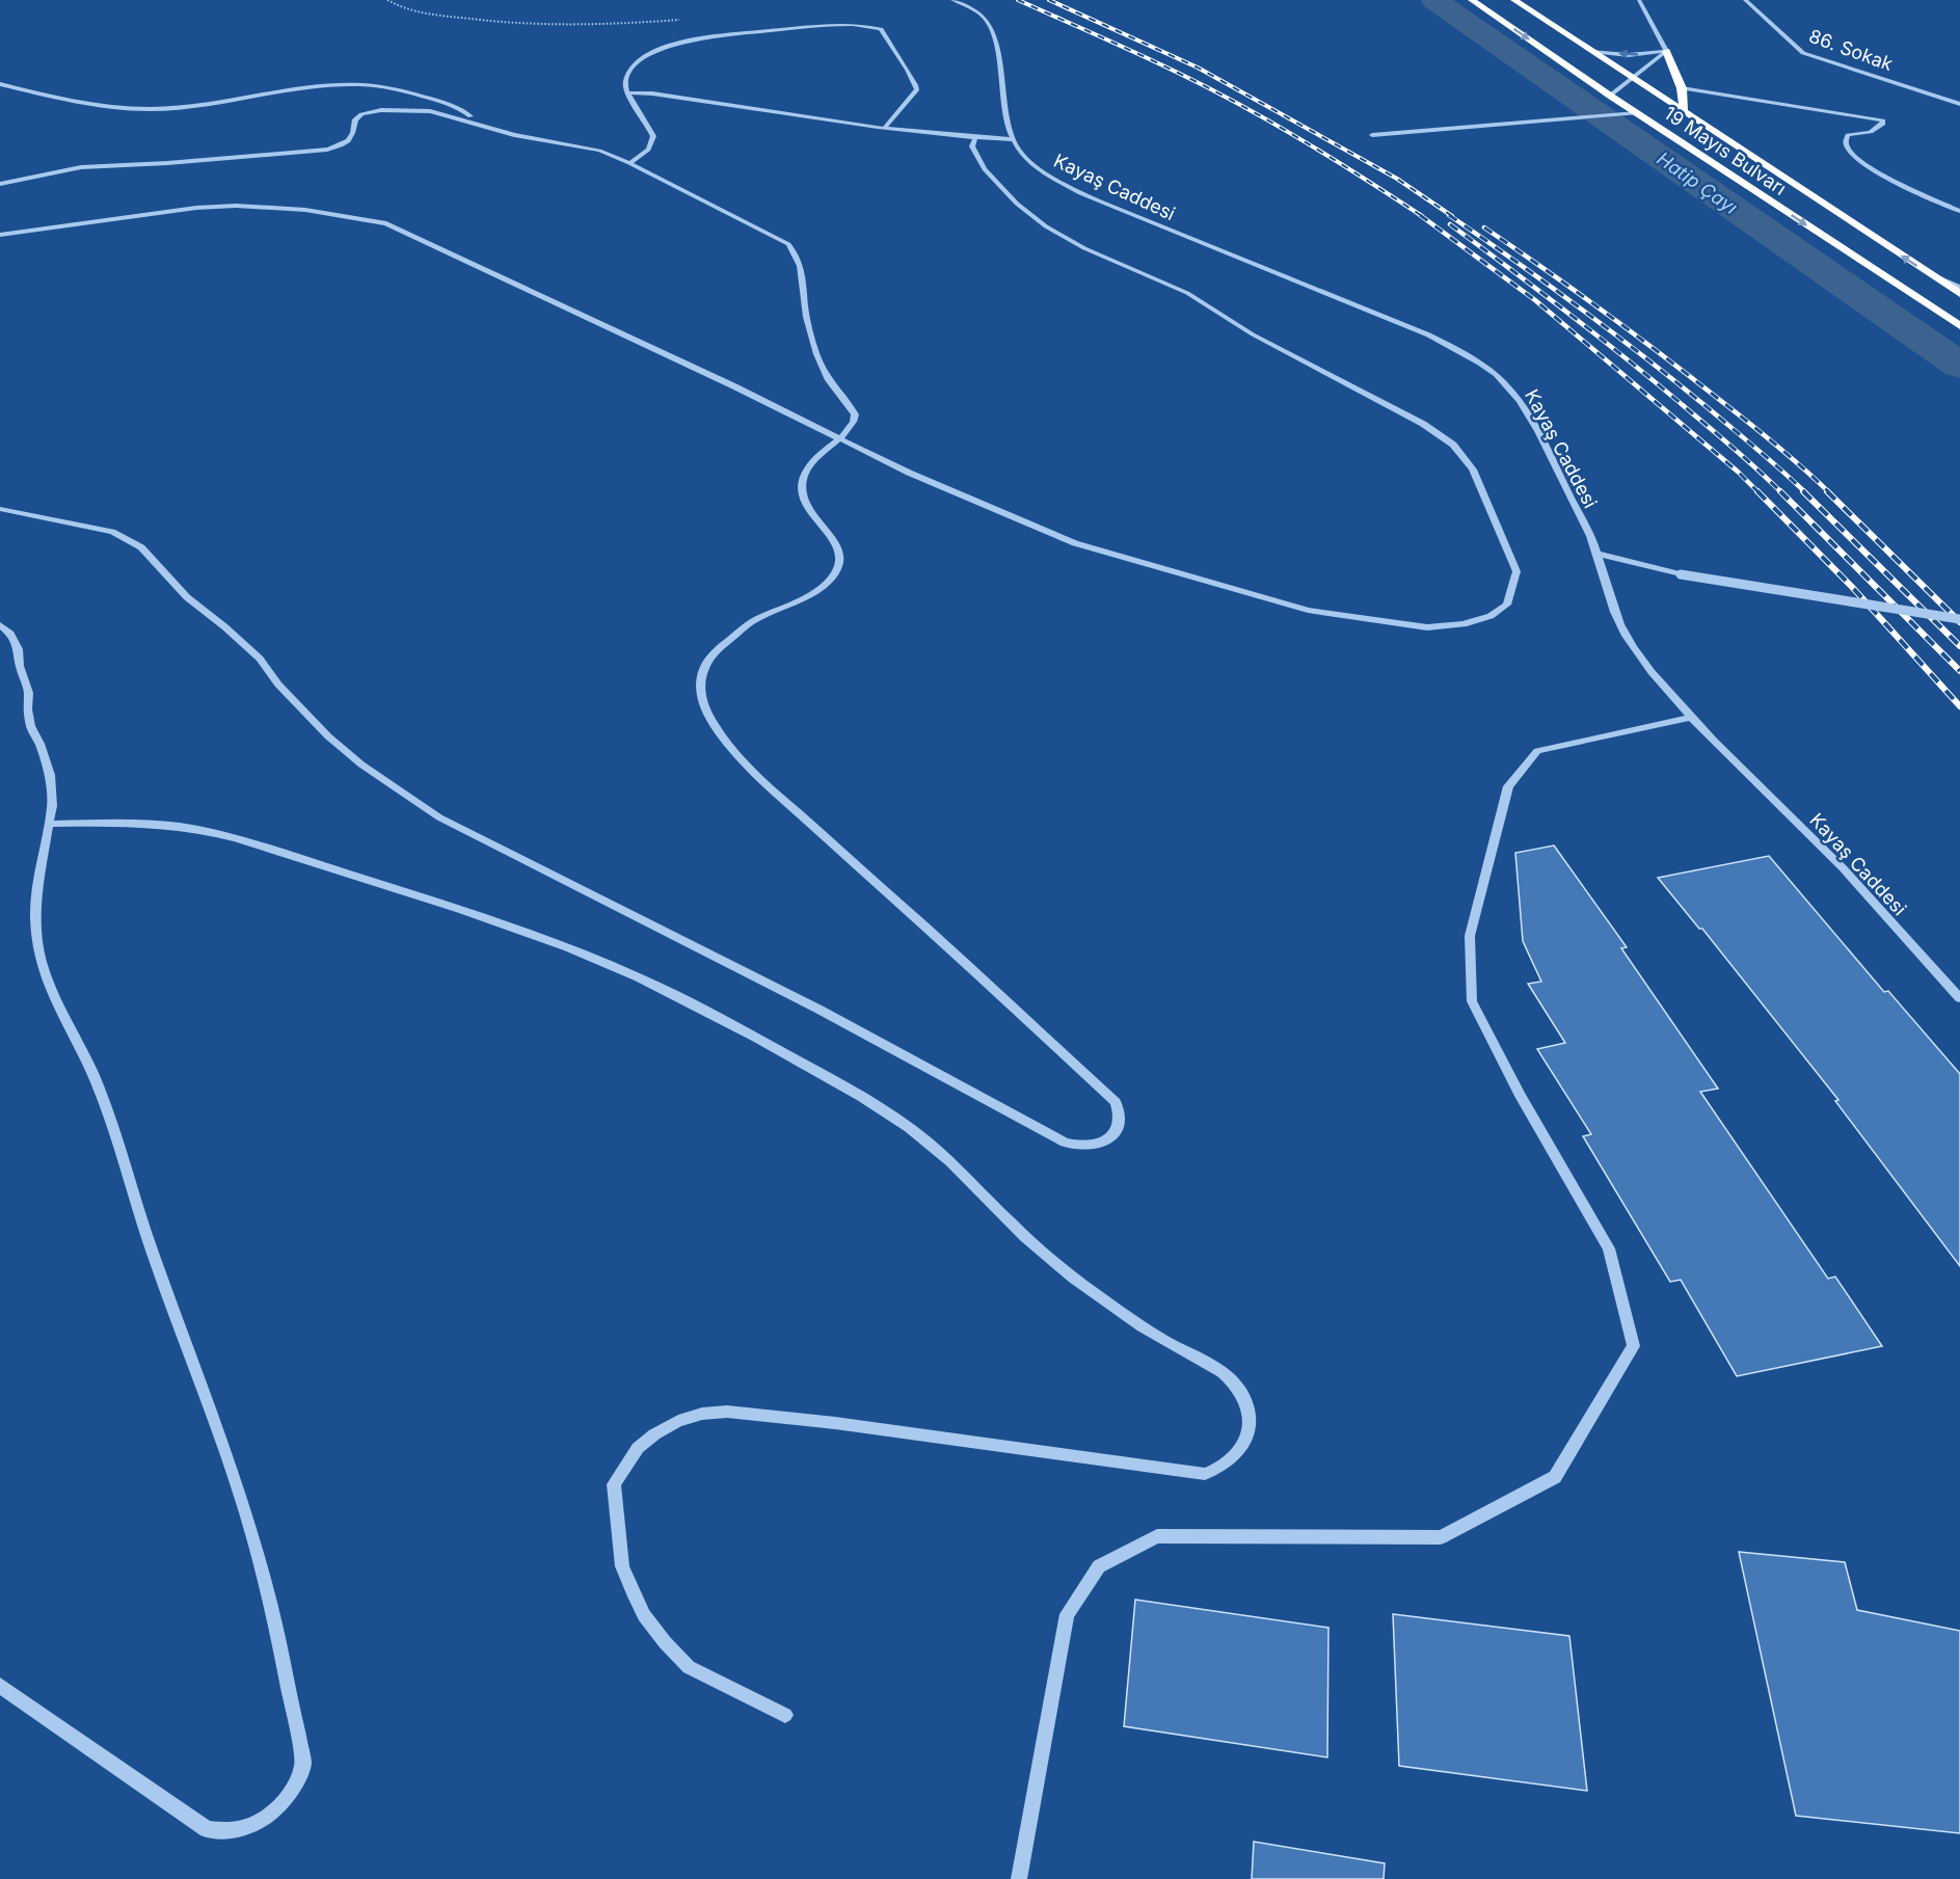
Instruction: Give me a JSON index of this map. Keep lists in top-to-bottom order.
{
  "streets": {
    "highway": ["19 Mayıs Bulvarı"],
    "street": ["86. Sokak", "Kayaş Caddesi"]
  },
  "water": ["Hatip Çayı"]
}
